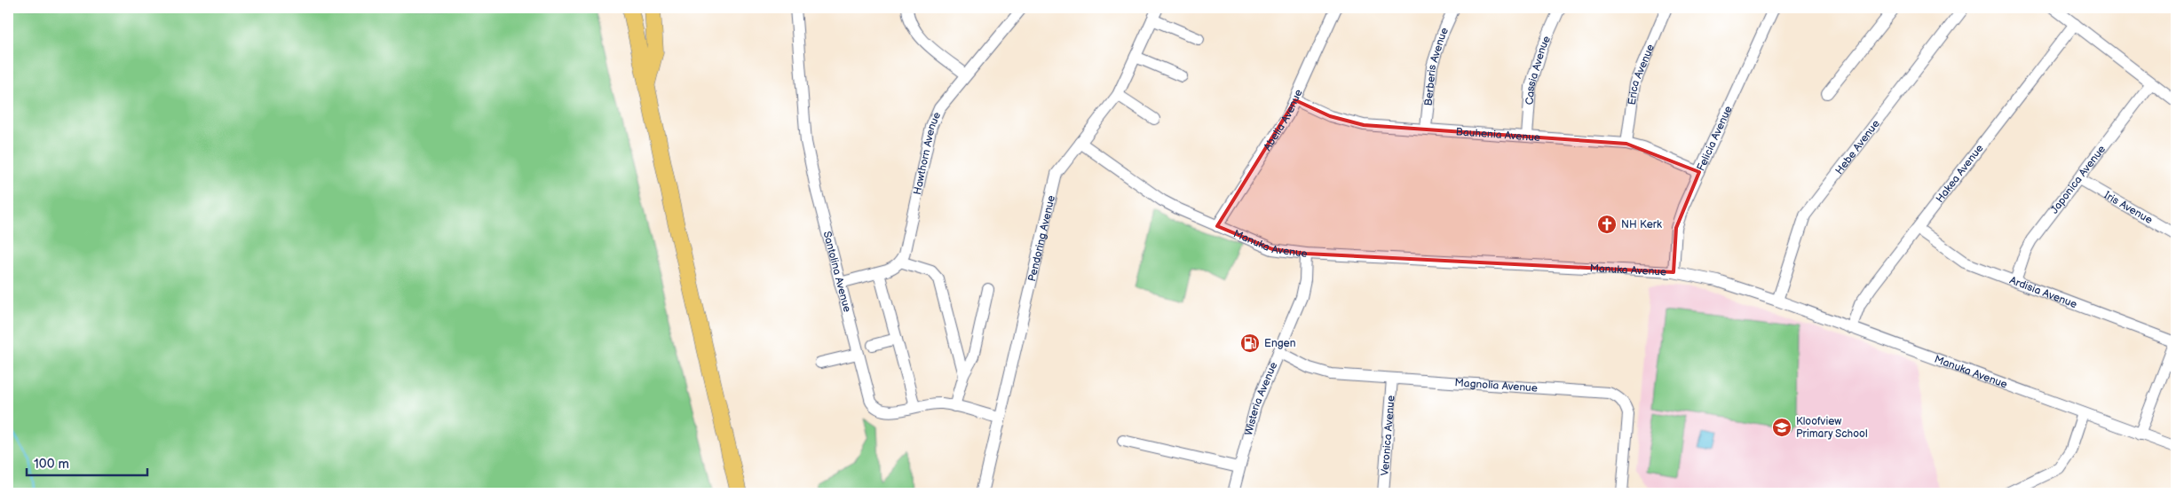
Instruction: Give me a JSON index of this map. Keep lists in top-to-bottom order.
{
  "streets": {
    "street": [
      "Berberis Avenue",
      "Cassia Avenue",
      "Erica Avenue",
      "Abelia Avenue",
      "Bauhenia Avenue",
      "Felicia Avenue",
      "Hebe Avenue",
      "Hawthorn Avenue",
      "Hakea Avenue",
      "Japonica Avenue",
      "Iris Avenue",
      "Pendoring Avenue",
      "Manuka Avenue",
      "Santolina Avenue",
      "Ardisia Avenue",
      "Magnolia Avenue",
      "Wisteria Avenue",
      "Veronica Avenue"
    ]
  },
  "crossings": [
    ["Berberis Avenue", "Bauhenia Avenue"],
    ["Cassia Avenue", "Bauhenia Avenue"],
    ["Erica Avenue", "Bauhenia Avenue"],
    ["Abelia Avenue", "Bauhenia Avenue"],
    ["Abelia Avenue", "Manuka Avenue"],
    ["Bauhenia Avenue", "Felicia Avenue"],
    ["Felicia Avenue", "Manuka Avenue"],
    ["Hebe Avenue", "Manuka Avenue"],
    ["Hakea Avenue", "Manuka Avenue"],
    ["Hakea Avenue", "Ardisia Avenue"],
    ["Japonica Avenue", "Iris Avenue"],
    ["Japonica Avenue", "Ardisia Avenue"],
    ["Pendoring Avenue", "Manuka Avenue"],
    ["Pendoring Avenue", "Santolina Avenue"],
    ["Manuka Avenue", "Wisteria Avenue"],
    ["Magnolia Avenue", "Wisteria Avenue"],
    ["Magnolia Avenue", "Veronica Avenue"]
  ],
  "places": {
    "church": ["NH Kerk"],
    "fuel station": ["Engen"],
    "school or university": ["Kloofview Primary School"]
  },
  "scale_bar": "100 m"
}
